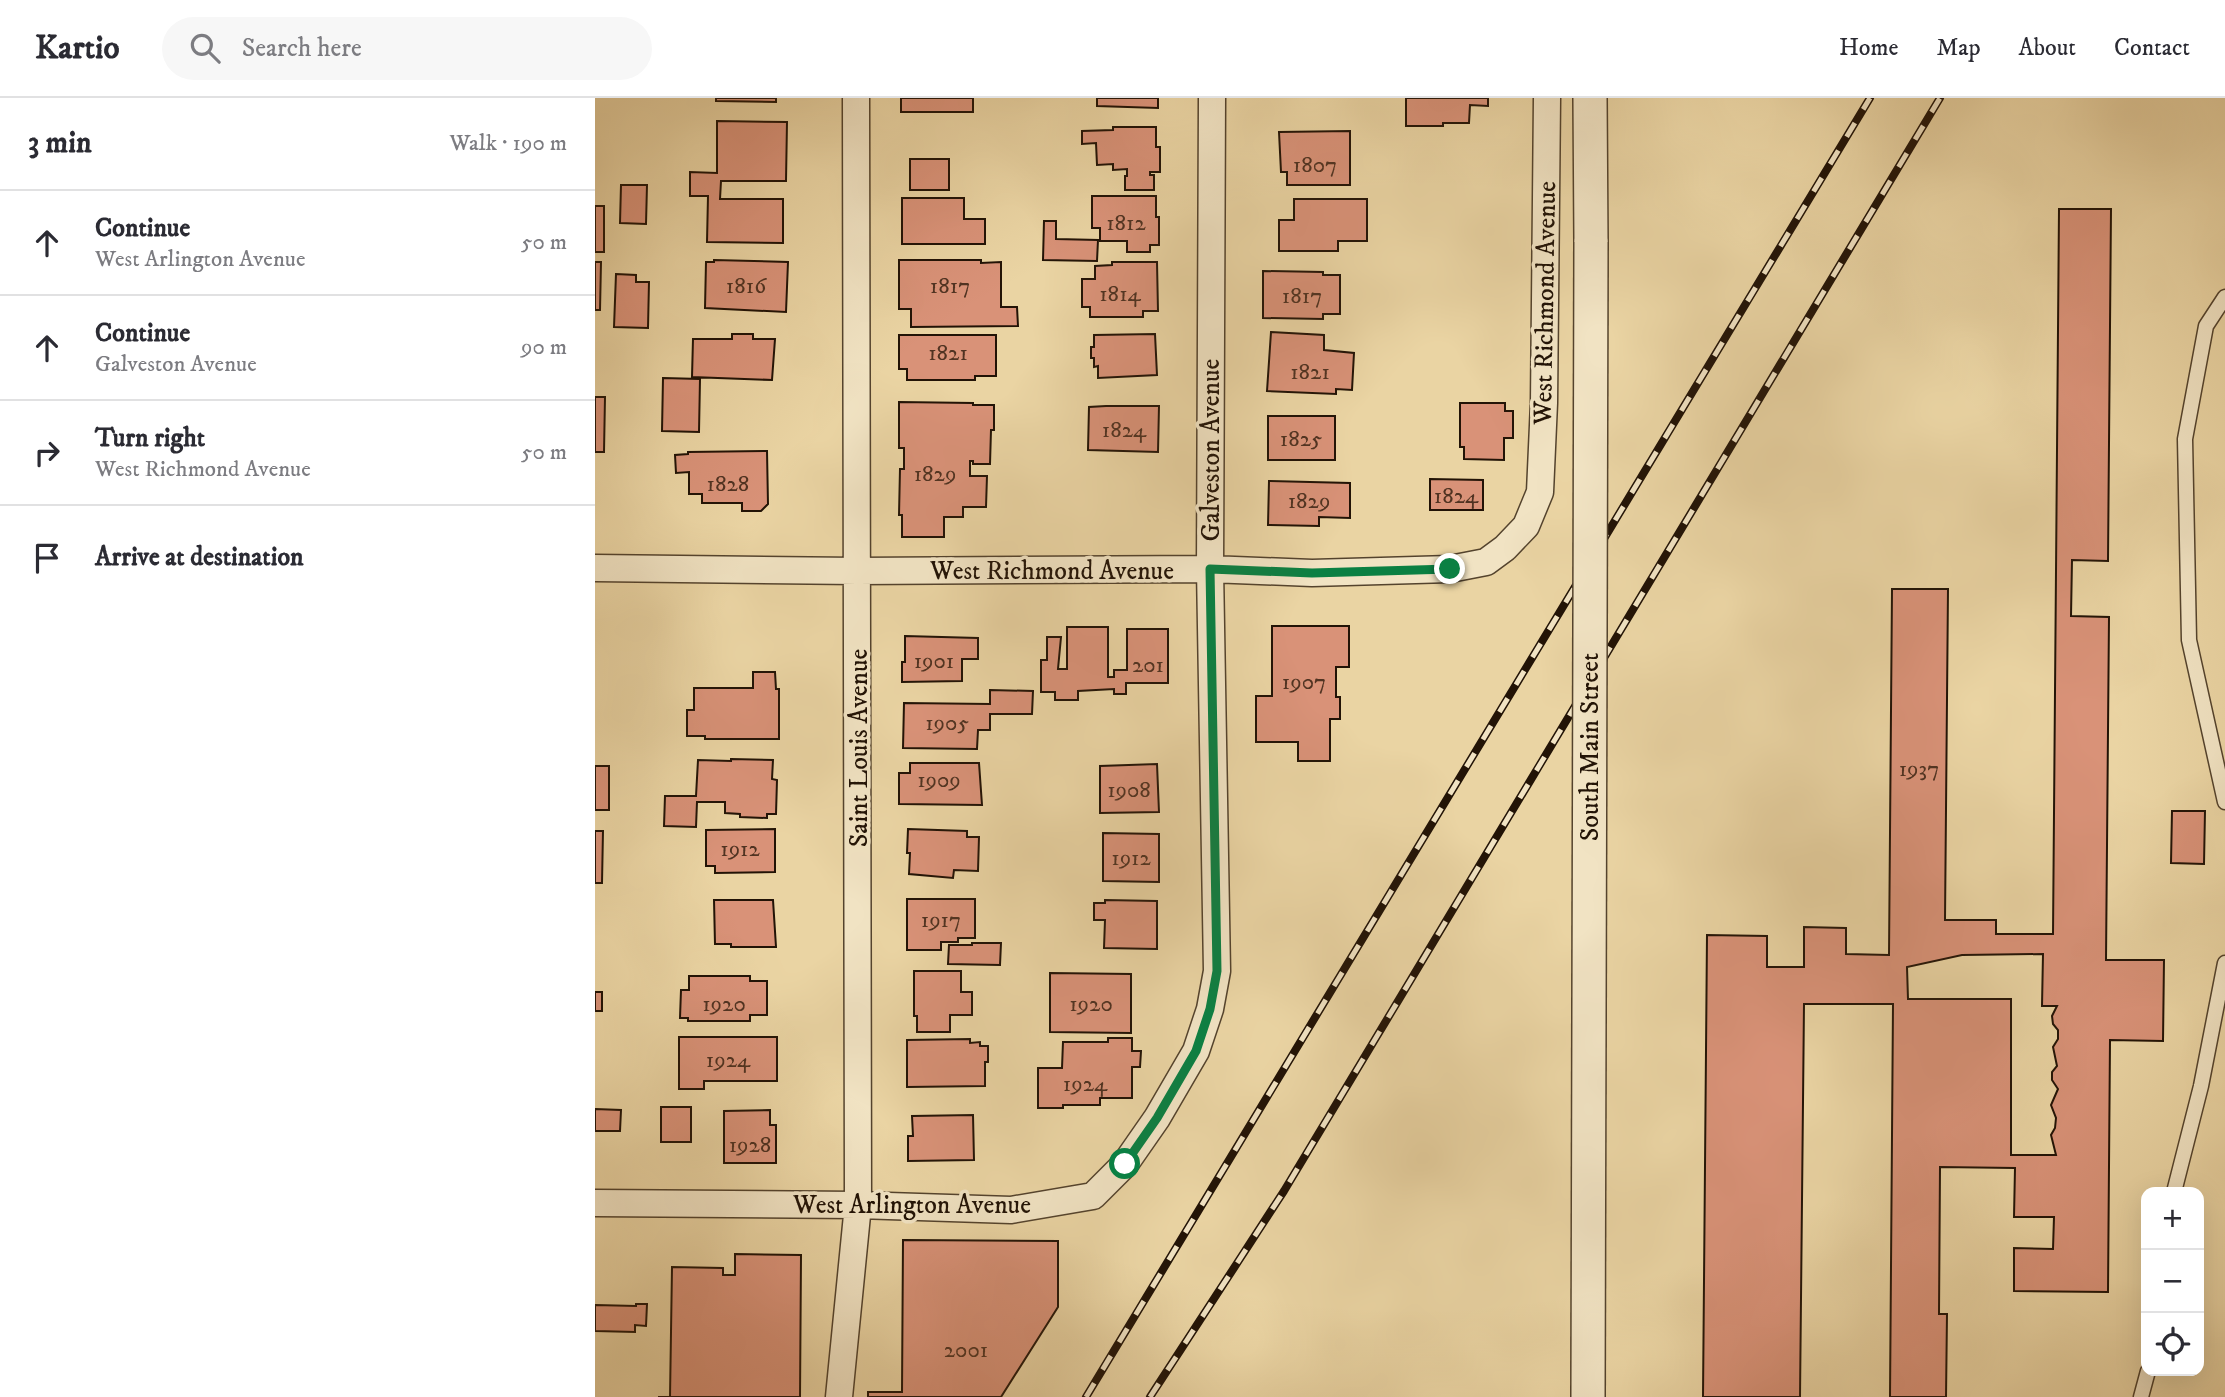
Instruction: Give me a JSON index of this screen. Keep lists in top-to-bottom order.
{
  "streets": {
    "street": [
      "West Richmond Avenue",
      "Galveston Avenue",
      "South Main Street",
      "Saint Louis Avenue",
      "West Arlington Avenue"
    ]
  },
  "crossings": [
    ["West Richmond Avenue", "Galveston Avenue"],
    ["West Richmond Avenue", "Saint Louis Avenue"],
    ["Galveston Avenue", "West Arlington Avenue"],
    ["Saint Louis Avenue", "West Arlington Avenue"]
  ],
  "house_numbers": [
    "1807",
    "1812",
    "1816",
    "1817",
    "1814",
    "1817",
    "1821",
    "1821",
    "1824",
    "1825",
    "1829",
    "1828",
    "1824",
    "1829",
    "1901",
    "201",
    "1907",
    "1905",
    "1937",
    "1909",
    "1908",
    "1912",
    "1912",
    "1917",
    "1920",
    "1920",
    "1924",
    "1924",
    "1928",
    "2001"
  ],
  "page": {
    "header": "Kartio",
    "search": "Search here",
    "nav": [
      "Home",
      "Map",
      "About",
      "Contact"
    ],
    "heading": ["3 min", "Walk · 190 m"],
    "list": [
      ["Continue", "West Arlington Avenue", "50 m"],
      ["Continue", "Galveston Avenue", "90 m"],
      ["Turn right", "West Richmond Avenue", "50 m"],
      "Arrive at destination"
    ],
    "map_buttons": ["+", "−"]
  }
}
